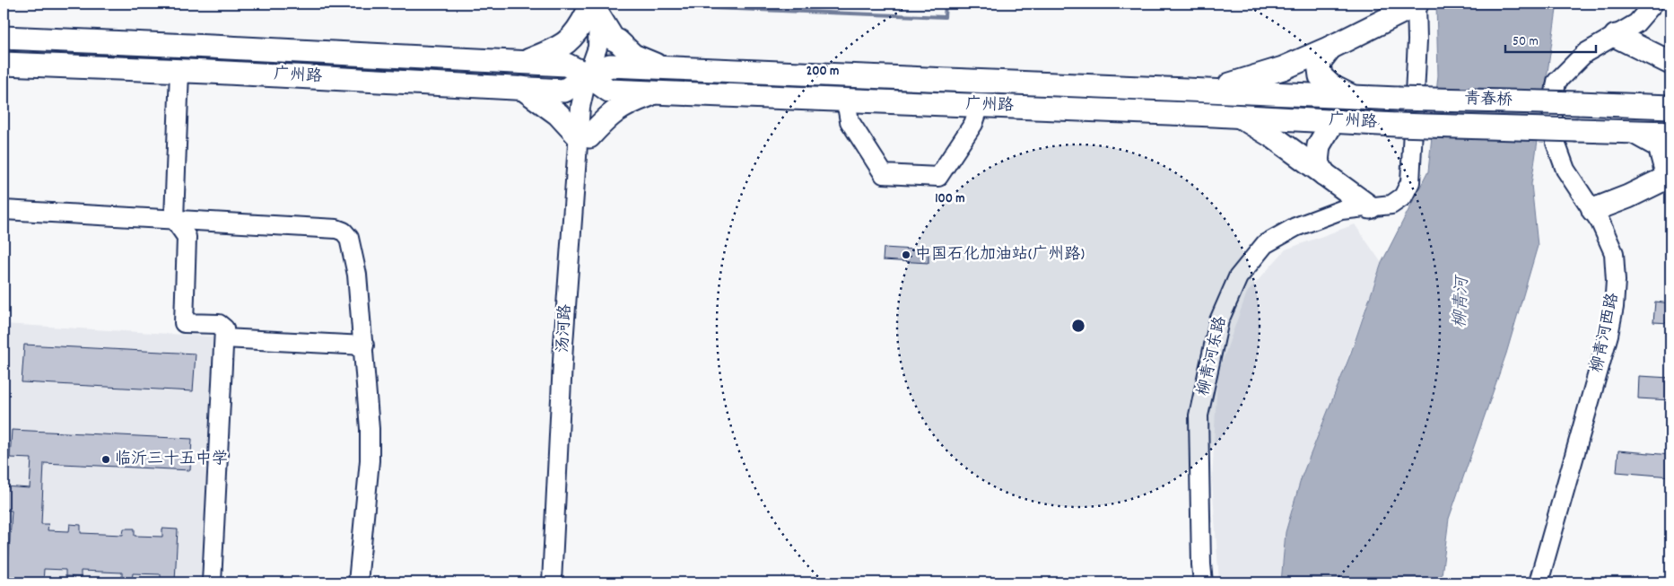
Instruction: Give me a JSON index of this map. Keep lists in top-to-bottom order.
{
  "streets": {
    "main road": ["广州路", "青春桥"],
    "street": ["汤河路", "柳青河西路", "柳青河东路"]
  },
  "crossings": [
    ["广州路", "青春桥"],
    ["广州路", "汤河路"]
  ],
  "water": ["柳青河"],
  "places": ["中国石化加油站(广州路)", "临沂三十五中学"],
  "scale_bar": "50 m",
  "rings": ["200 m", "100 m"]
}
